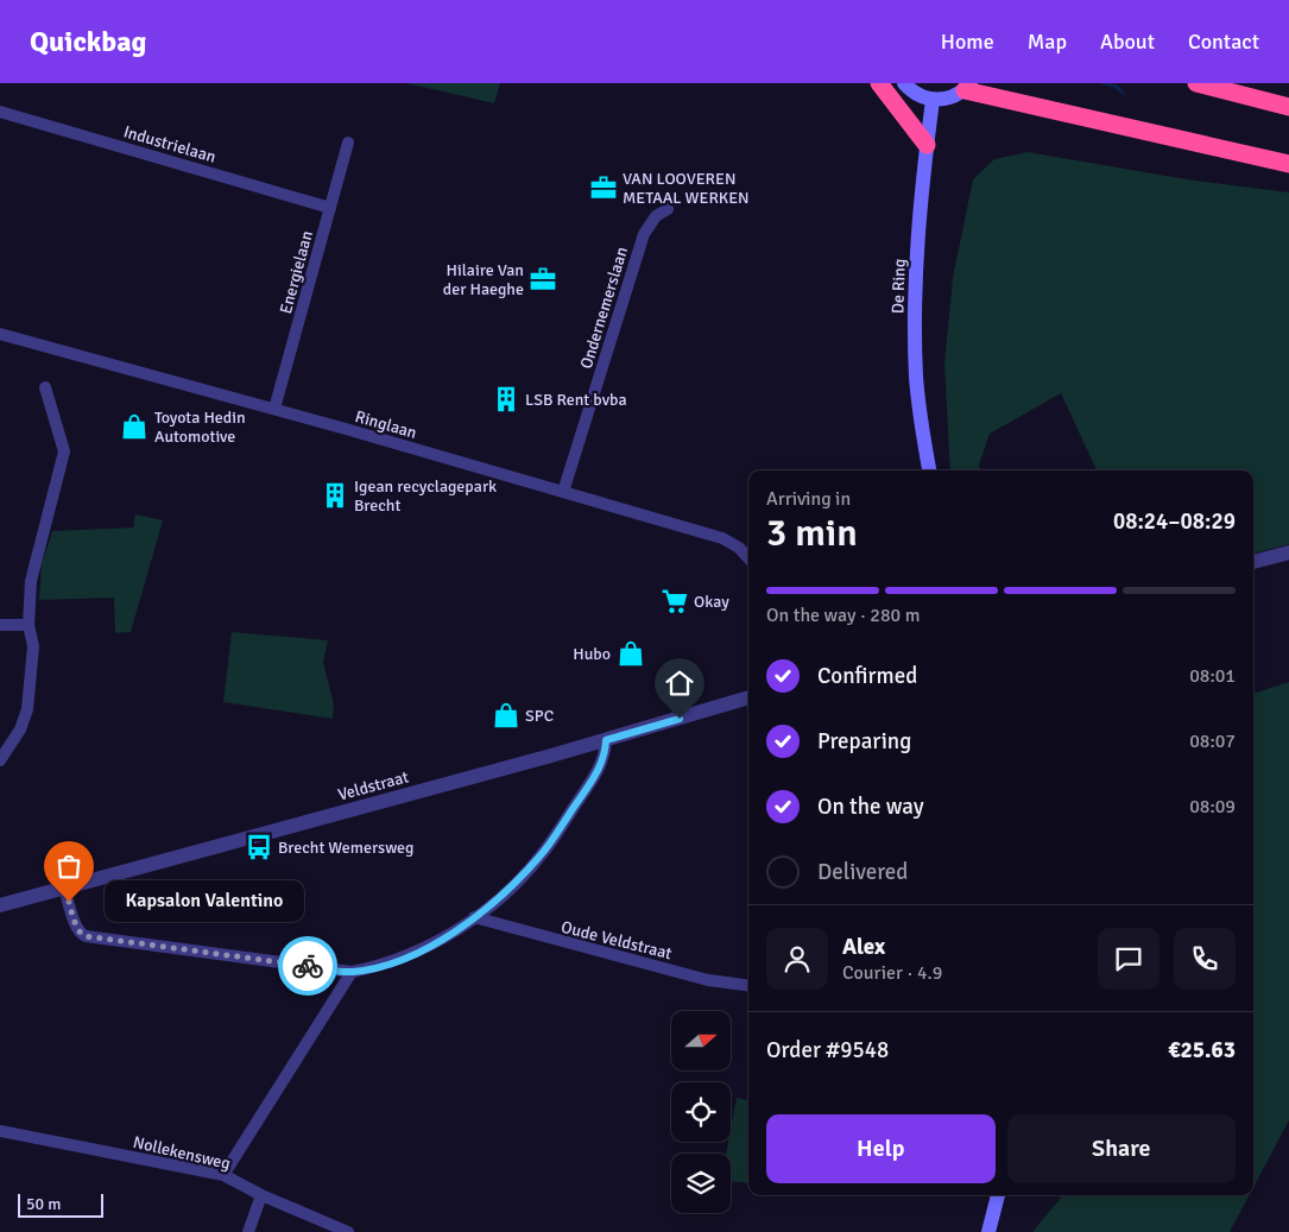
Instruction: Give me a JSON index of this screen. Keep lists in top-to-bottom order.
{
  "streets": {
    "main road": ["De Ring"],
    "street": [
      "Industrielaan",
      "Energielaan",
      "Ondernemerslaan",
      "Ringlaan",
      "Veldstraat",
      "Oude Veldstraat",
      "Nollekensweg"
    ]
  },
  "crossings": [
    ["Industrielaan", "Energielaan"],
    ["Energielaan", "Ringlaan"],
    ["Ondernemerslaan", "Ringlaan"]
  ],
  "places": {
    "office": ["VAN LOOVEREN METAAL WERKEN", "Hilaire Van der Haeghe"],
    "building": ["LSB Rent bvba", "Igean recyclagepark Brecht"],
    "shop": ["Toyota Hedin Automotive", "Hubo", "SPC"],
    "supermarket": ["Okay"],
    "bus stop": ["Brecht Wemersweg"],
    "other": ["Kapsalon Valentino"]
  },
  "scale_bar": "50 m",
  "north": "right",
  "page": {
    "header": "Quickbag",
    "nav": [
      "Home",
      "Map",
      "About",
      "Contact"
    ],
    "heading": ["3 min", "Arriving in", "08:24–08:29"],
    "panel": [
      "Alex",
      "Courier · 4.9",
      "Order #9548",
      "€25.63"
    ],
    "bar": "On the way · 280 m",
    "list": [
      ["Confirmed", "08:01"],
      ["Preparing", "08:07"],
      ["On the way", "08:09"],
      "Delivered"
    ],
    "bubble": "Kapsalon Valentino",
    "buttons": ["Help", "Share"],
    "scale": "50 m"
  }
}
